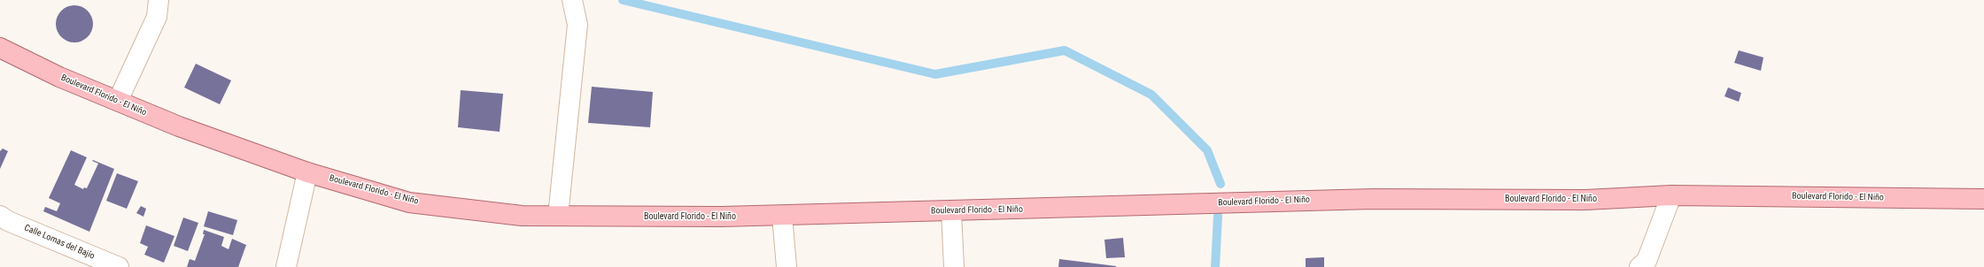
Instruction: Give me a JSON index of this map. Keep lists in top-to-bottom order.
{
  "streets": {
    "main road": ["Boulevard Florido - El Niño"],
    "street": ["Calle Lomas del Bajío"]
  }
}
